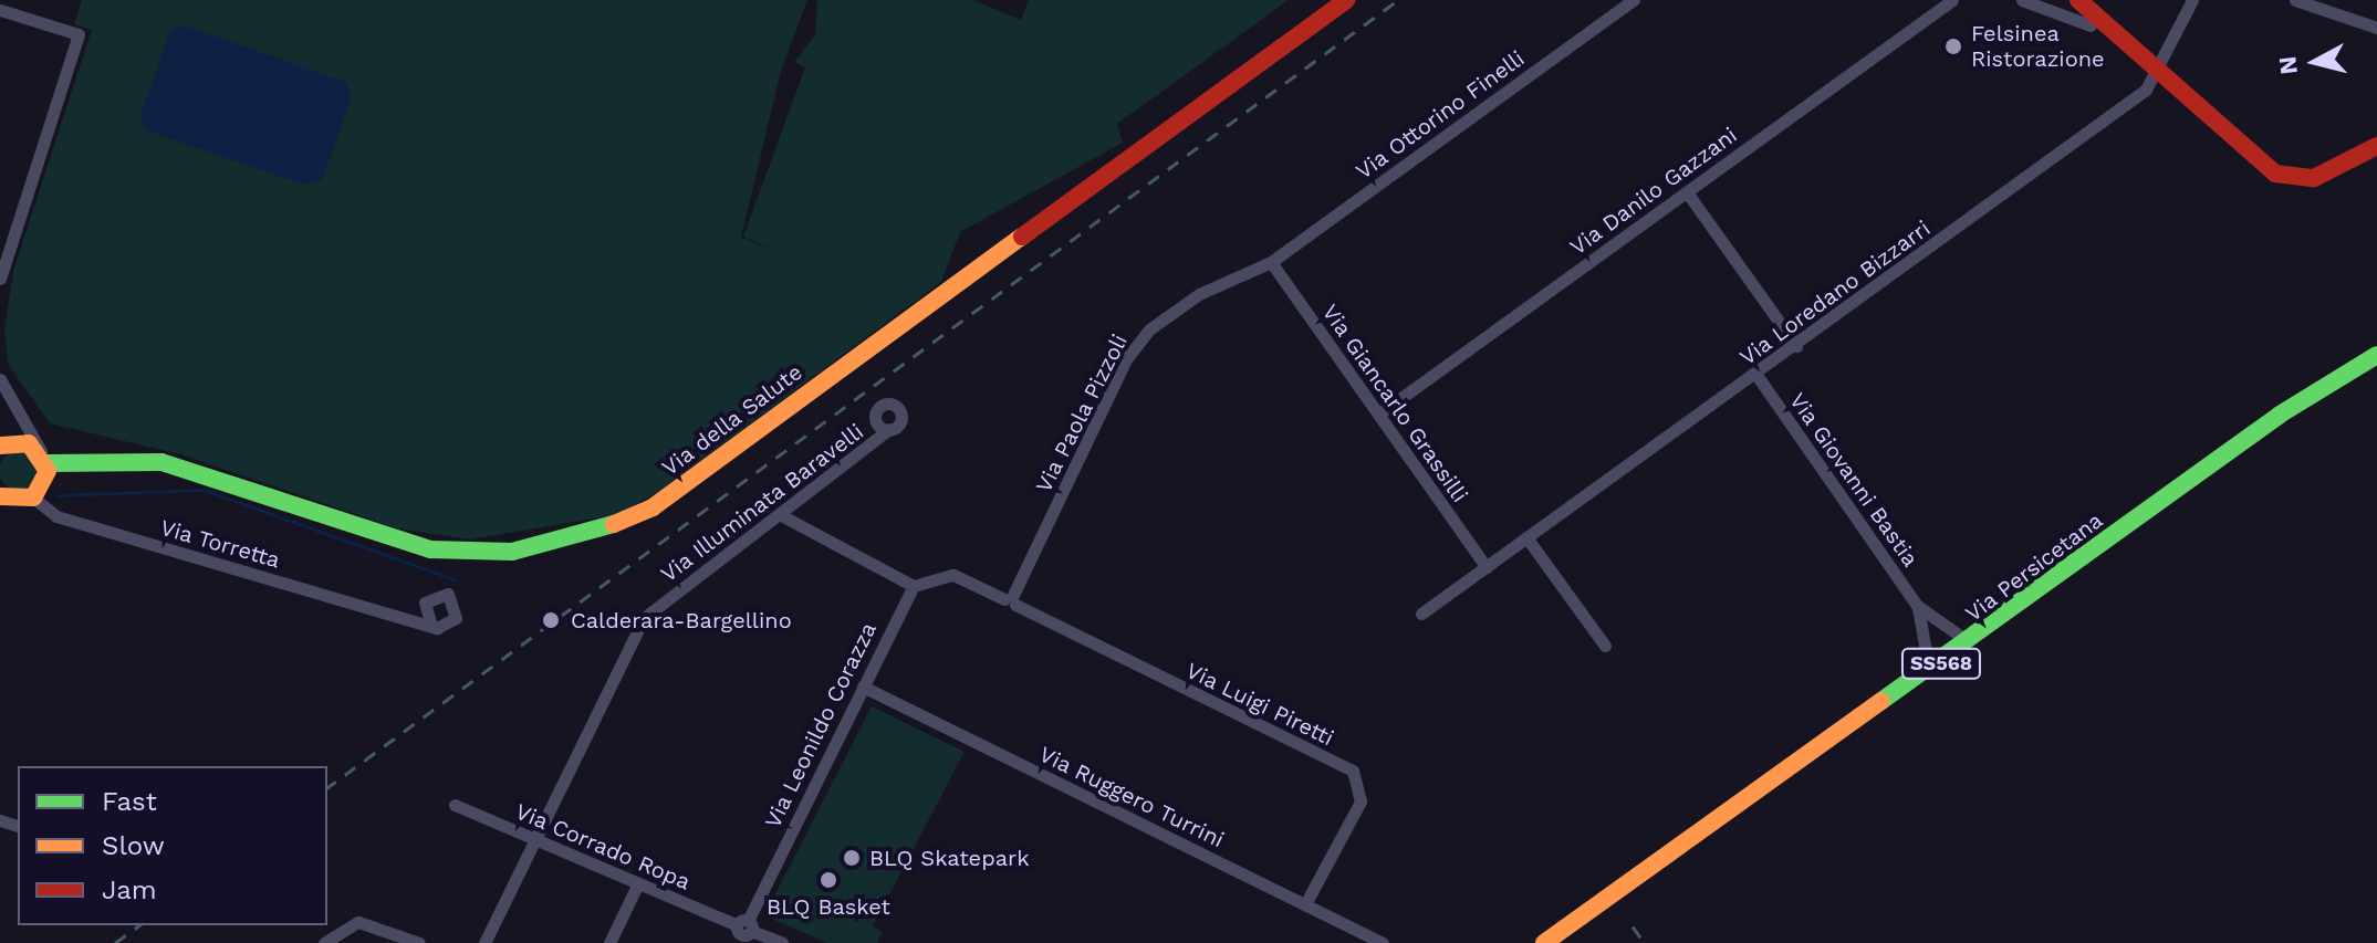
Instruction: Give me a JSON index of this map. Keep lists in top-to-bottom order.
{
  "streets": {
    "street": [
      "Via Ottorino Finelli",
      "Via Danilo Gazzani",
      "Via Loredano Bizzarri",
      "Via Giancarlo Grassilli",
      "Via Paola Pizzoli",
      "Via della Salute",
      "Via Giovanni Bastia",
      "Via Illuminata Baravelli",
      "Via Torretta",
      "Via Persicetana",
      "SS568",
      "Via Luigi Piretti",
      "Via Leonildo Corazza",
      "Via Ruggero Turrini",
      "Via Corrado Ropa"
    ]
  },
  "crossings": [
    ["Via Ottorino Finelli", "Via Giancarlo Grassilli"],
    ["Via Ottorino Finelli", "Via Paola Pizzoli"],
    ["Via Danilo Gazzani", "Via Giancarlo Grassilli"],
    ["Via Loredano Bizzarri", "Via Giancarlo Grassilli"],
    ["Via Loredano Bizzarri", "Via Giovanni Bastia"],
    ["Via Giancarlo Grassilli", "Via Paola Pizzoli"],
    ["Via Paola Pizzoli", "Via Luigi Piretti"],
    ["Via Giovanni Bastia", "Via Persicetana"],
    ["Via Illuminata Baravelli", "Via Corrado Ropa"],
    ["Via Luigi Piretti", "Via Leonildo Corazza"],
    ["Via Luigi Piretti", "Via Ruggero Turrini"],
    ["Via Leonildo Corazza", "Via Ruggero Turrini"],
    ["Via Leonildo Corazza", "Via Corrado Ropa"]
  ],
  "places": [
    "Felsinea Ristorazione",
    "Calderara-Bargellino",
    "BLQ Skatepark",
    "BLQ Basket"
  ],
  "legend": ["Fast", "Slow", "Jam"],
  "north": "left"
}
